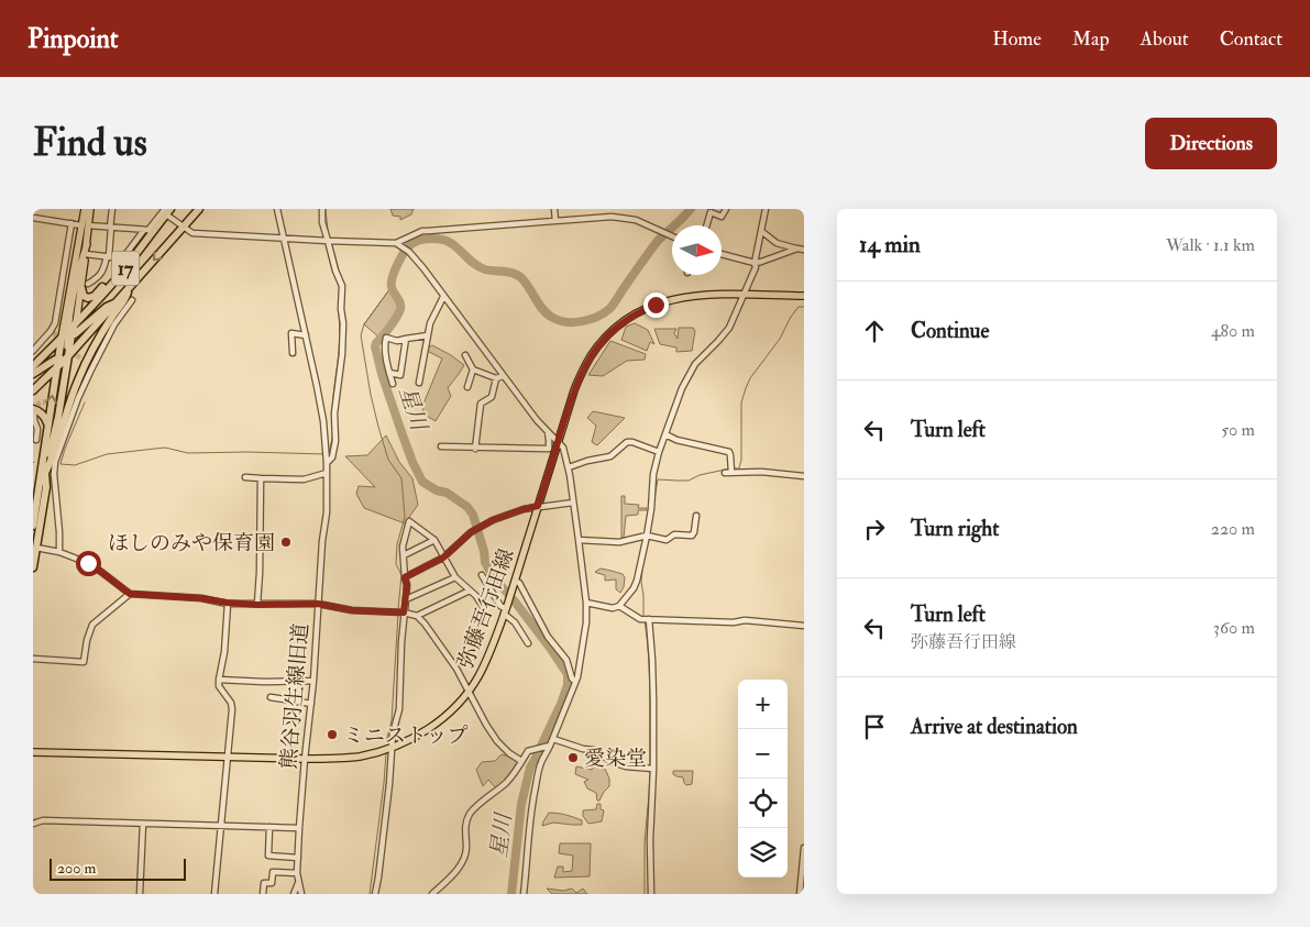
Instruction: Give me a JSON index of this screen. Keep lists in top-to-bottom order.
{
  "streets": {
    "highway": ["17"],
    "main road": ["弥藤吾行田線"],
    "street": ["熊谷羽生線旧道"]
  },
  "crossings": [
    ["弥藤吾行田線", "熊谷羽生線旧道"]
  ],
  "water": ["星川"],
  "places": ["ほしのみや保育園", "ミニストップ", "愛染堂"],
  "scale_bar": "200 m",
  "north": "right",
  "page": {
    "header": "Pinpoint",
    "nav": [
      "Home",
      "Map",
      "About",
      "Contact"
    ],
    "buttons": "Directions",
    "title": "Find us",
    "heading": ["14 min", "Walk · 1.1 km"],
    "list": [
      ["Continue", "480 m"],
      ["Turn left", "50 m"],
      ["Turn right", "220 m"],
      ["Turn left", "弥藤吾行田線", "360 m"],
      "Arrive at destination"
    ],
    "map_buttons": ["+", "−"],
    "scale": "200 m"
  }
}
